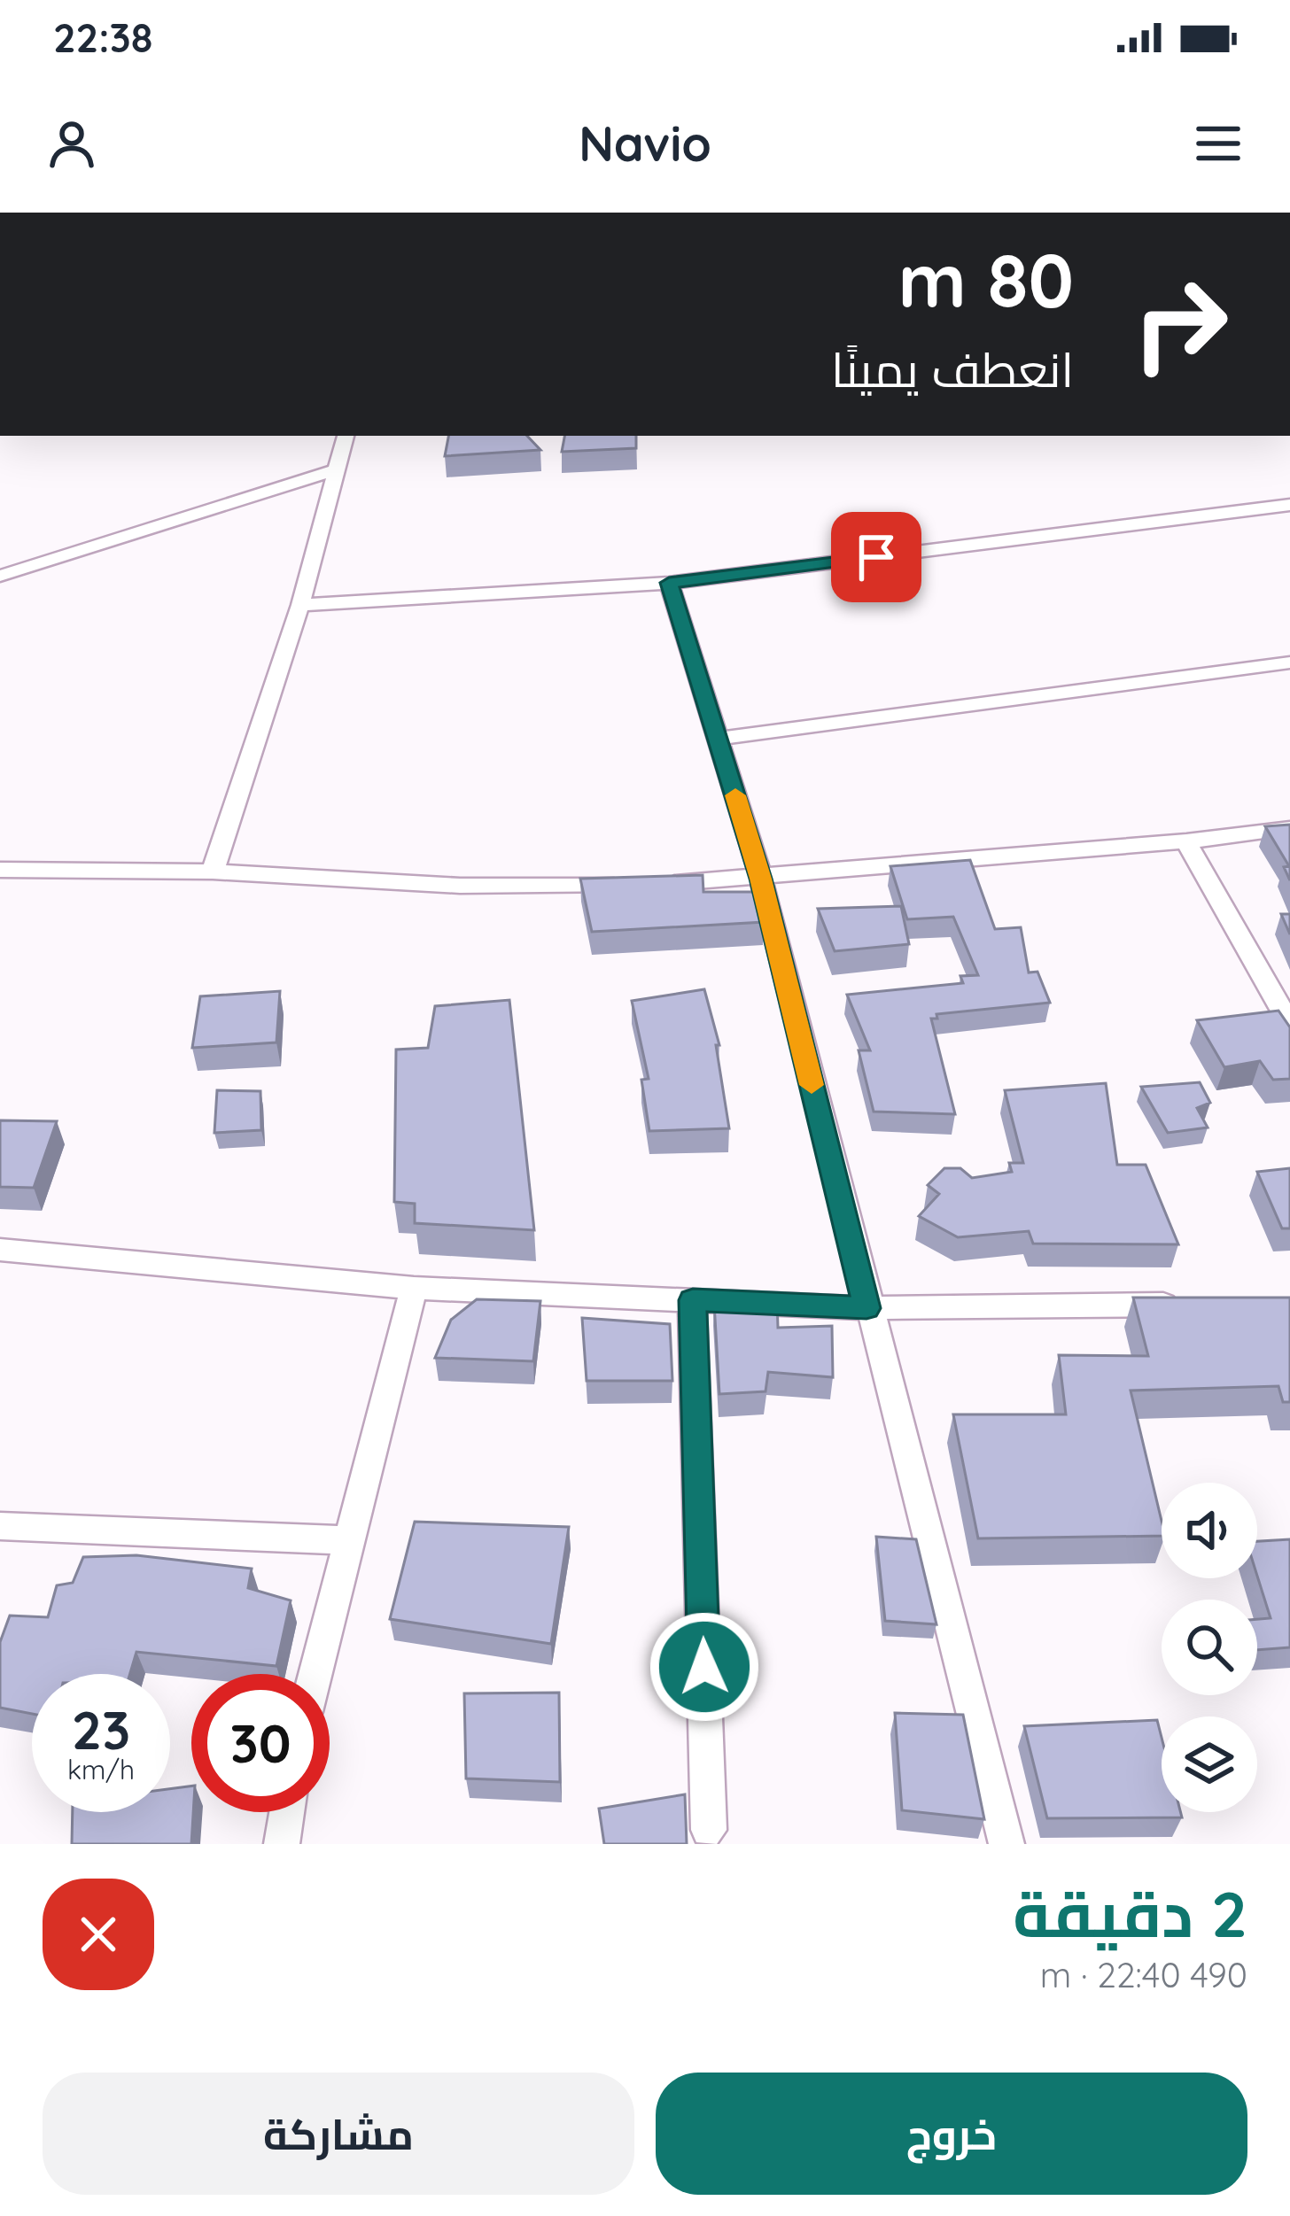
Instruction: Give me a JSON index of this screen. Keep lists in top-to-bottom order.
{
  "page": {
    "status": "22:38",
    "header": "Navio",
    "turn": ["80 m", "انعطف يمينًا"],
    "speed": "23 km/h",
    "limit": "30",
    "heading": ["2 دقيقة", "490 m · 22:40"],
    "buttons": ["خروج", "مشاركة"]
  }
}
